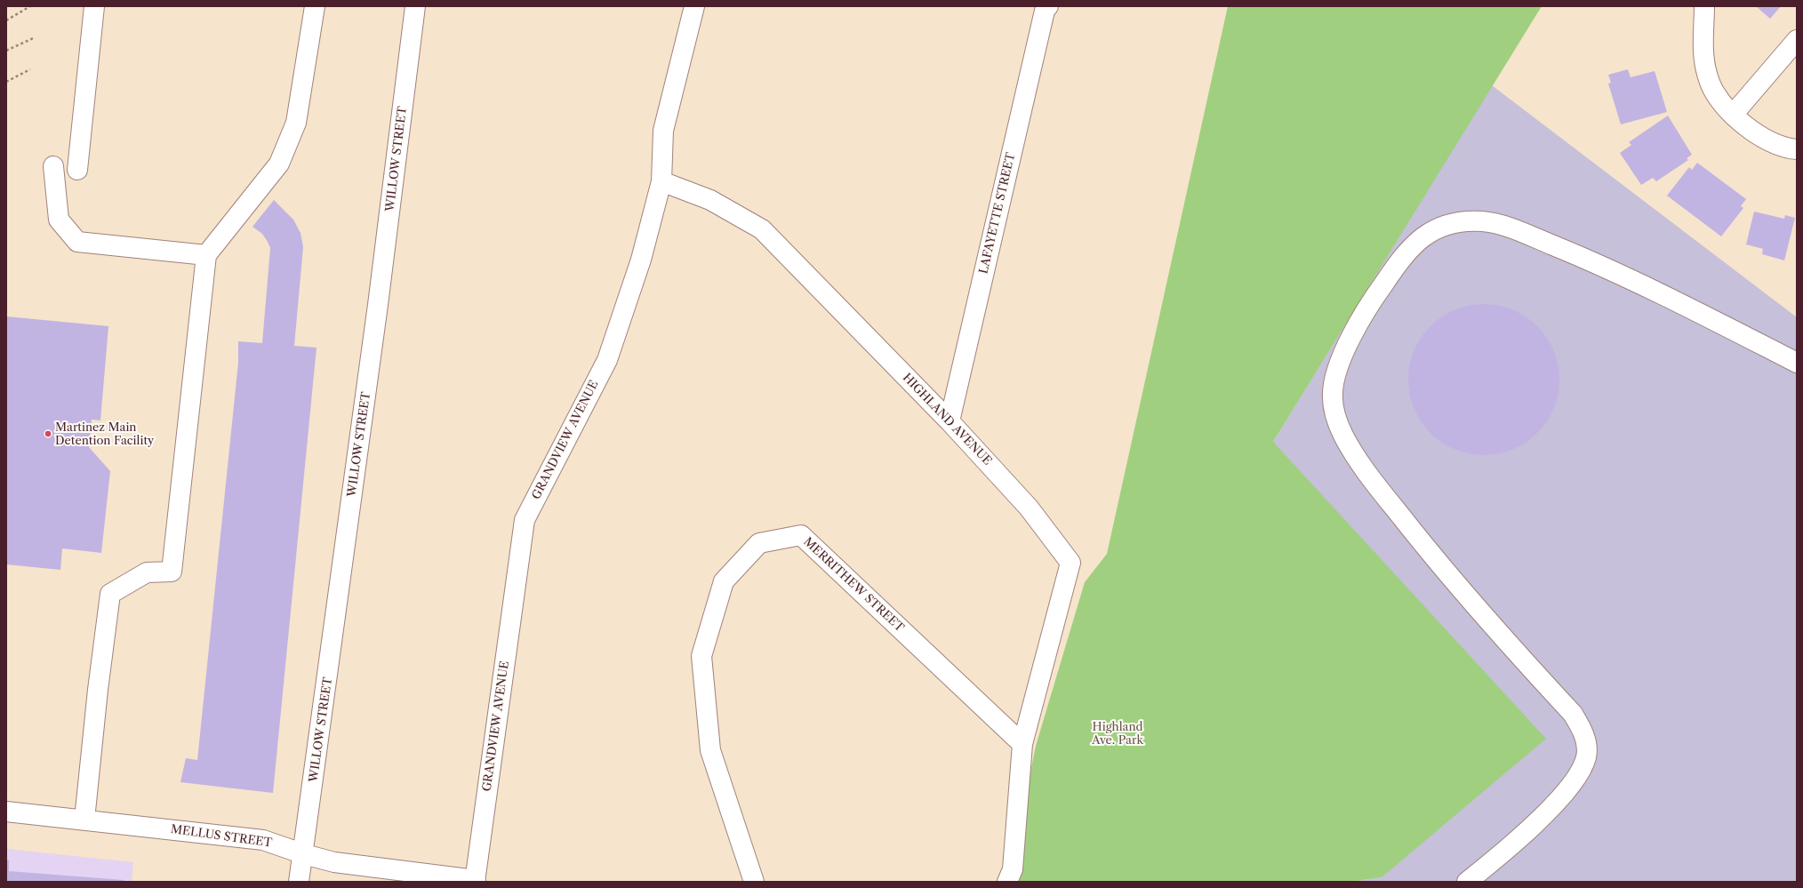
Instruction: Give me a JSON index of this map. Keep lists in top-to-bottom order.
{
  "streets": {
    "street": [
      "WILLOW STREET",
      "LAFAYETTE STREET",
      "HIGHLAND AVENUE",
      "GRANDVIEW AVENUE",
      "MERRITHEW STREET",
      "MELLUS STREET"
    ]
  },
  "crossings": [
    ["WILLOW STREET", "MELLUS STREET"],
    ["LAFAYETTE STREET", "HIGHLAND AVENUE"],
    ["HIGHLAND AVENUE", "GRANDVIEW AVENUE"],
    ["HIGHLAND AVENUE", "MERRITHEW STREET"],
    ["GRANDVIEW AVENUE", "MELLUS STREET"]
  ],
  "parks": ["Highland Ave. Park"],
  "places": ["Martinez Main Detention Facility"]
}
